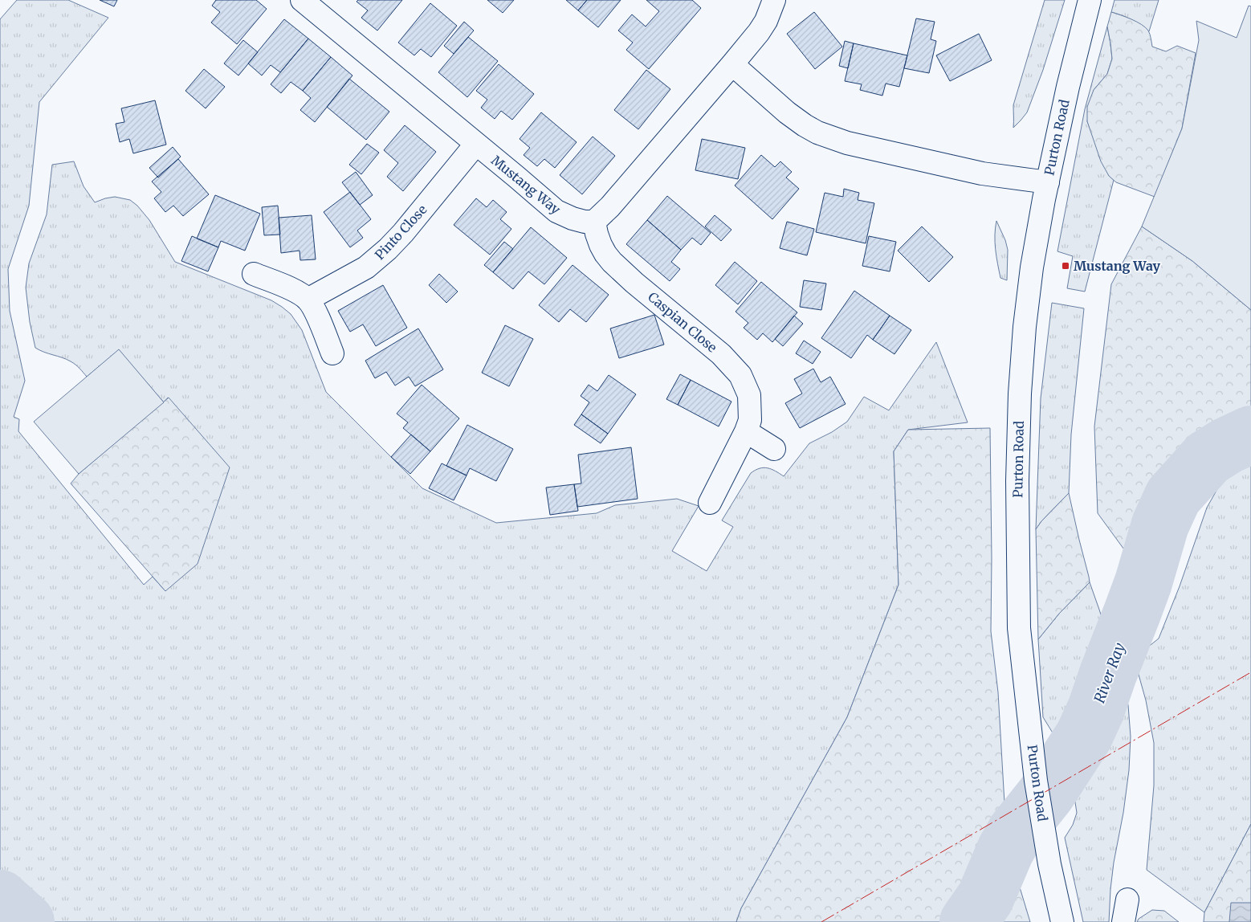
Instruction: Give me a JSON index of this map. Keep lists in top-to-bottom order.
{
  "streets": {
    "street": [
      "Purton Road",
      "Mustang Way",
      "Pinto Close",
      "Caspian Close"
    ]
  },
  "crossings": [
    ["Mustang Way", "Pinto Close"],
    ["Mustang Way", "Caspian Close"]
  ],
  "water": ["River Ray"],
  "places": {
    "transit": ["Mustang Way"]
  }
}
